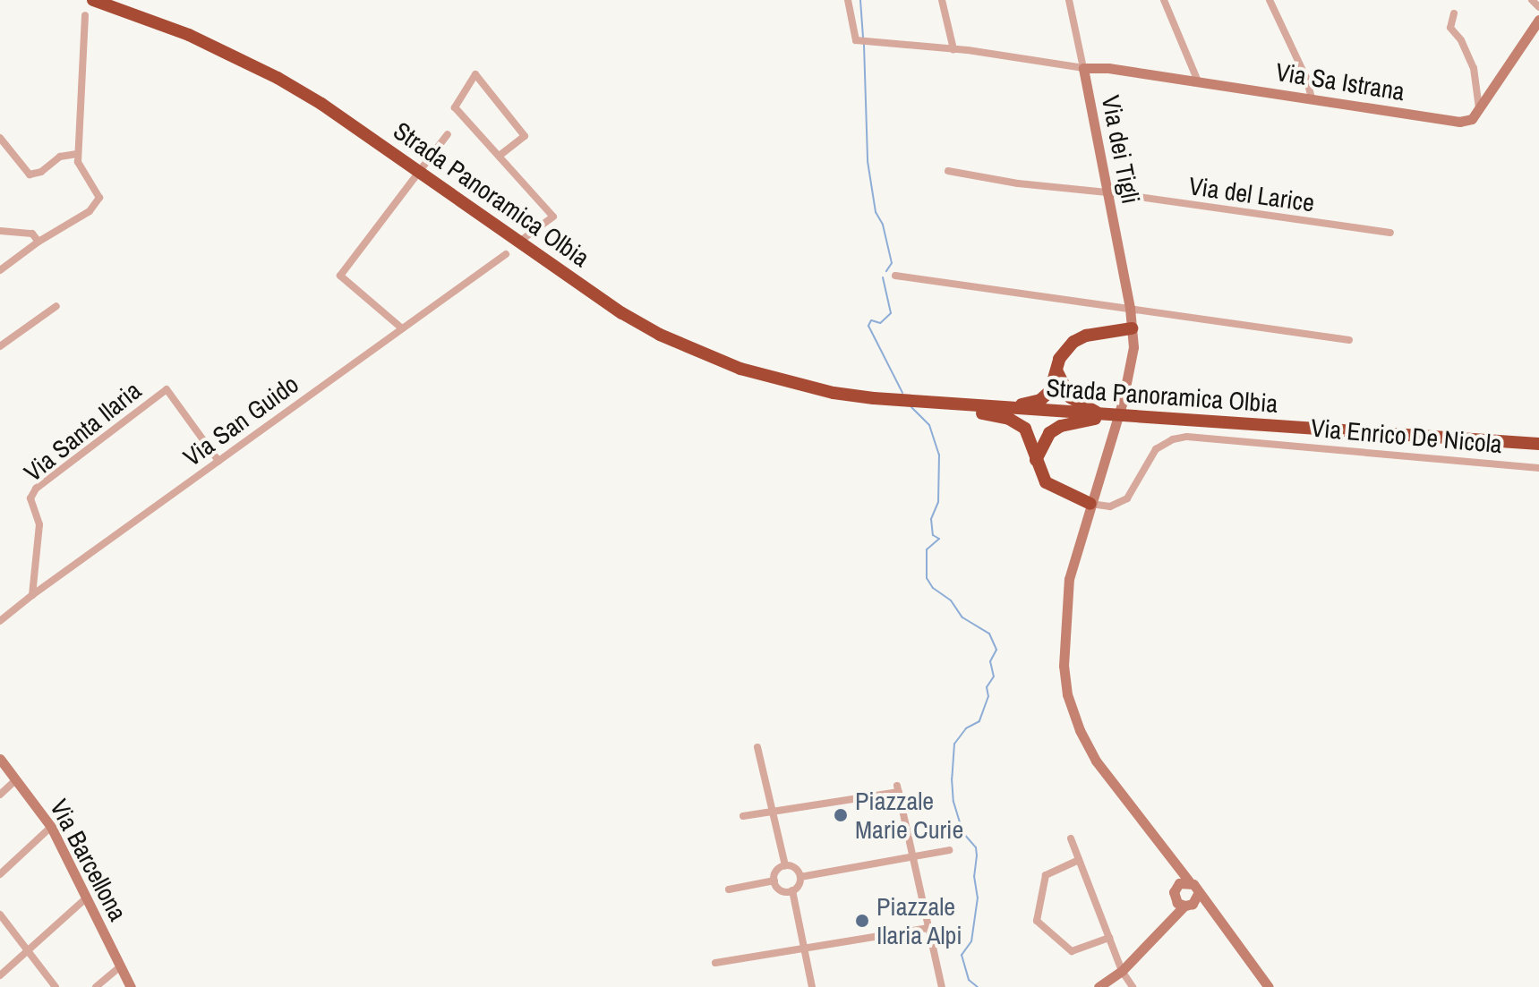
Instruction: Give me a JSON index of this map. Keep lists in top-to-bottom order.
{
  "streets": {
    "highway": ["Strada Panoramica Olbia"],
    "street": [
      "Via Sa Istrana",
      "Via dei Tigli",
      "Via del Larice",
      "Via San Guido",
      "Via Santa Ilaria",
      "Via Enrico De Nicola",
      "Via Barcellona"
    ]
  },
  "crossings": [
    ["Via Sa Istrana", "Via dei Tigli"],
    ["Via dei Tigli", "Via del Larice"],
    ["Via dei Tigli", "Via Enrico De Nicola"],
    ["Via San Guido", "Via Santa Ilaria"]
  ],
  "places": ["Piazzale Marie Curie", "Piazzale Ilaria Alpi"]
}
